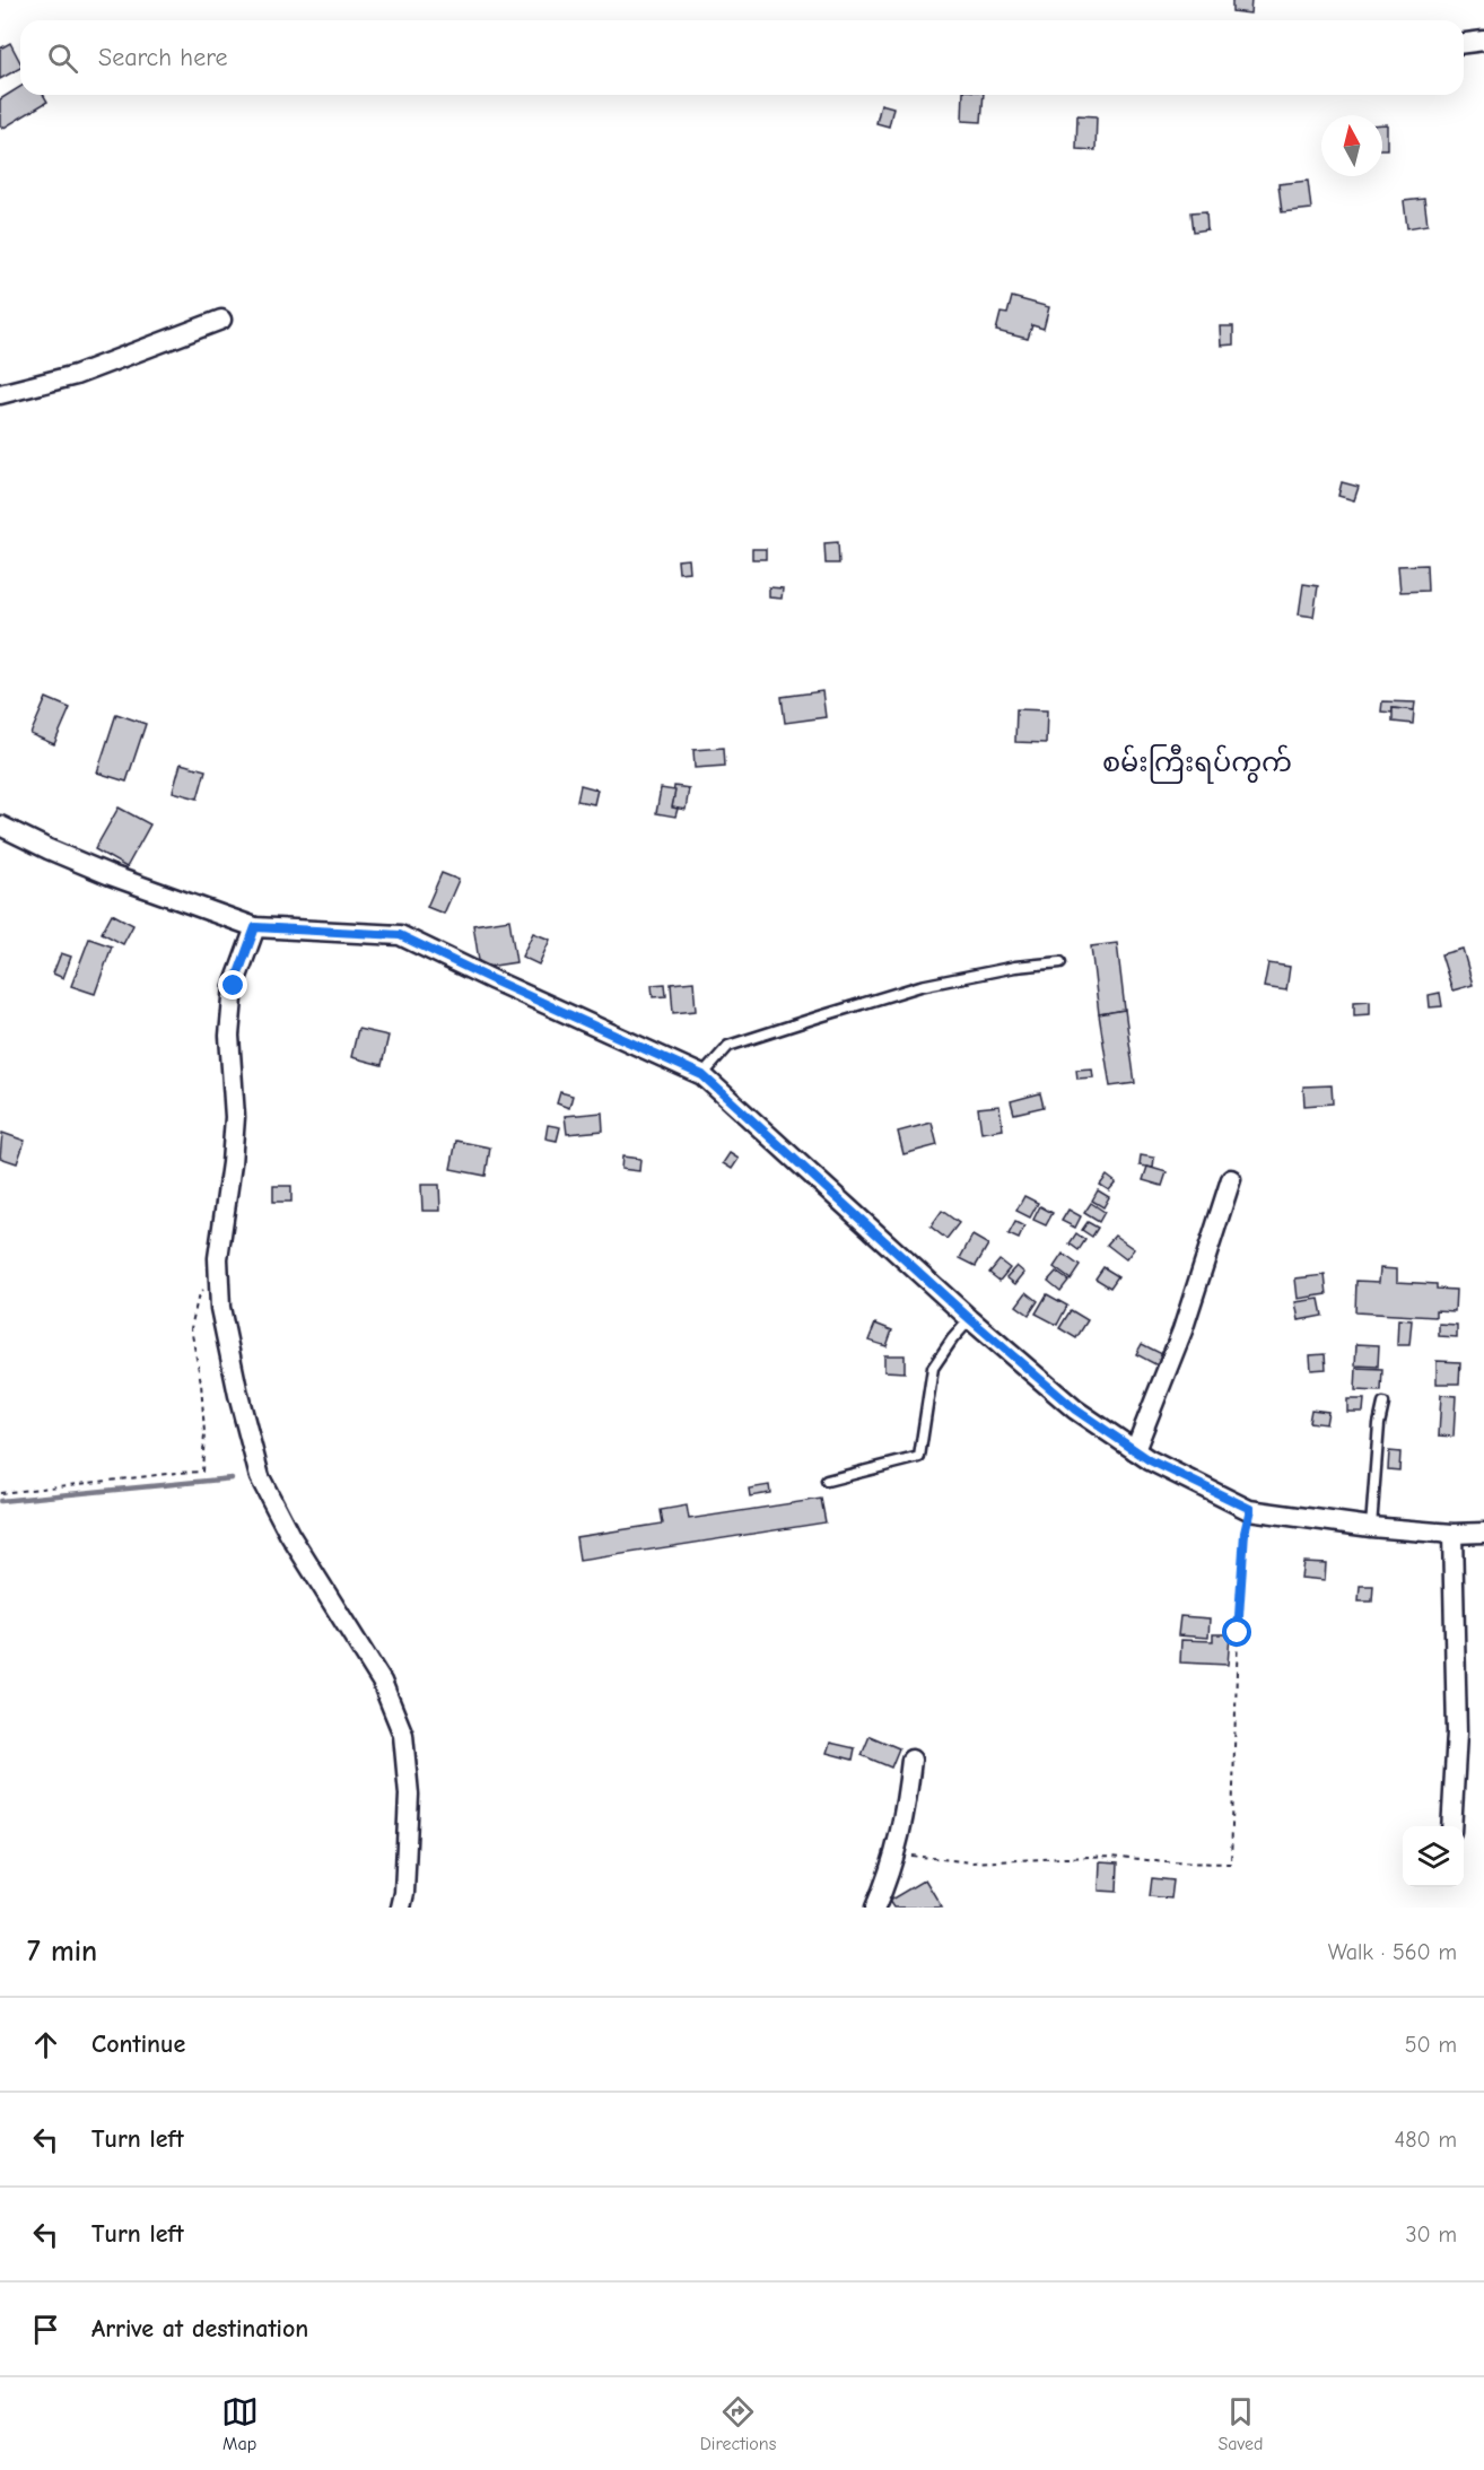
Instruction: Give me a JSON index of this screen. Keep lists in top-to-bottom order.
{
  "districts": ["စမ်းကြီးရပ်ကွက်"],
  "north": "top",
  "page": {
    "search": "Search here",
    "heading": ["7 min", "Walk · 560 m"],
    "list": [
      ["Continue", "50 m"],
      ["Turn left", "480 m"],
      ["Turn left", "30 m"],
      "Arrive at destination"
    ],
    "nav": ["Map", "Directions", "Saved"]
  }
}
